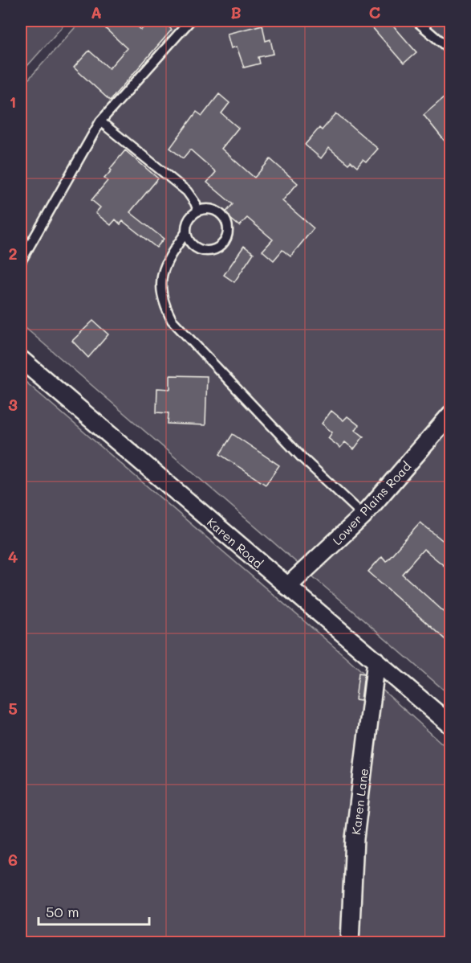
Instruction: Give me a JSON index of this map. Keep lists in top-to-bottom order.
{
  "streets": {
    "street": ["Lower Plains Road", "Karen Road", "Karen Lane"]
  },
  "crossings": [
    ["Lower Plains Road", "Karen Road"],
    ["Karen Road", "Karen Lane"]
  ],
  "scale_bar": "50 m",
  "grid": {
    "columns": ["A", "B", "C"],
    "rows": [
      "1",
      "2",
      "3",
      "4",
      "5",
      "6"
    ]
  }
}
